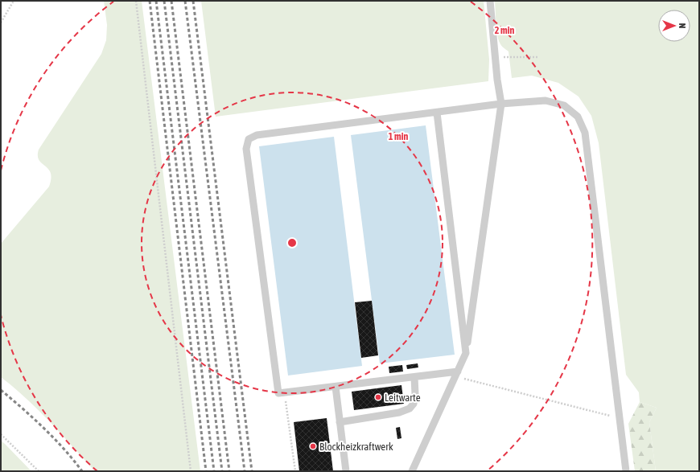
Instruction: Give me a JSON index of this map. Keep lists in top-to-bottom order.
{
  "places": ["Leitwarte", "Blockheizkraftwerk"],
  "north": "right",
  "rings": ["2 min", "1 min"]
}
